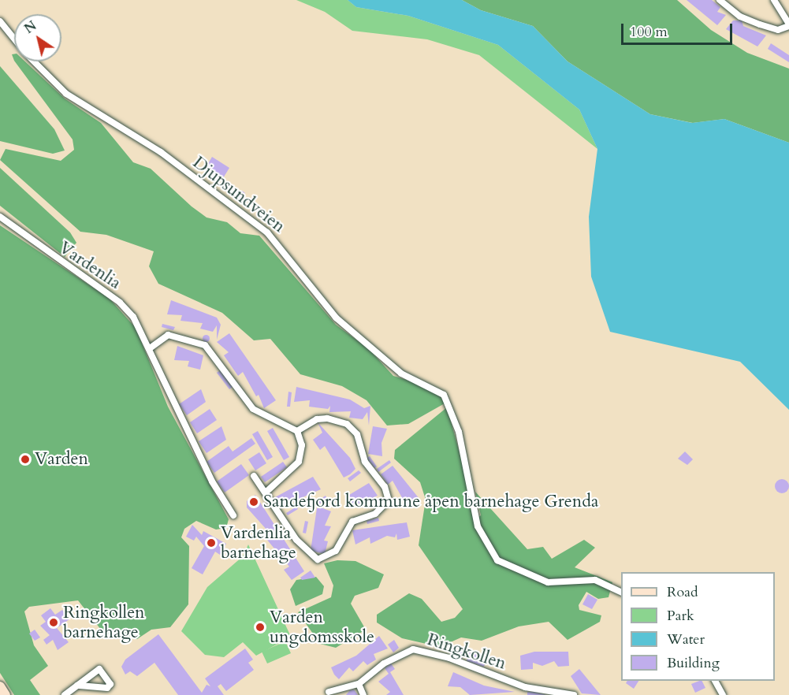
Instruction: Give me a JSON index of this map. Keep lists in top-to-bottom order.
{
  "streets": {
    "street": ["Djupsundveien", "Vardenlia", "Ringkollen"]
  },
  "places": [
    "Varden",
    "Sandefjord kommune åpen barnehage Grenda",
    "Vardenlia barnehage",
    "Ringkollen barnehage",
    "Varden ungdomsskole"
  ],
  "legend": [
    "Road",
    "Park",
    "Water",
    "Building"
  ],
  "scale_bar": "100 m",
  "north": "top left"
}
